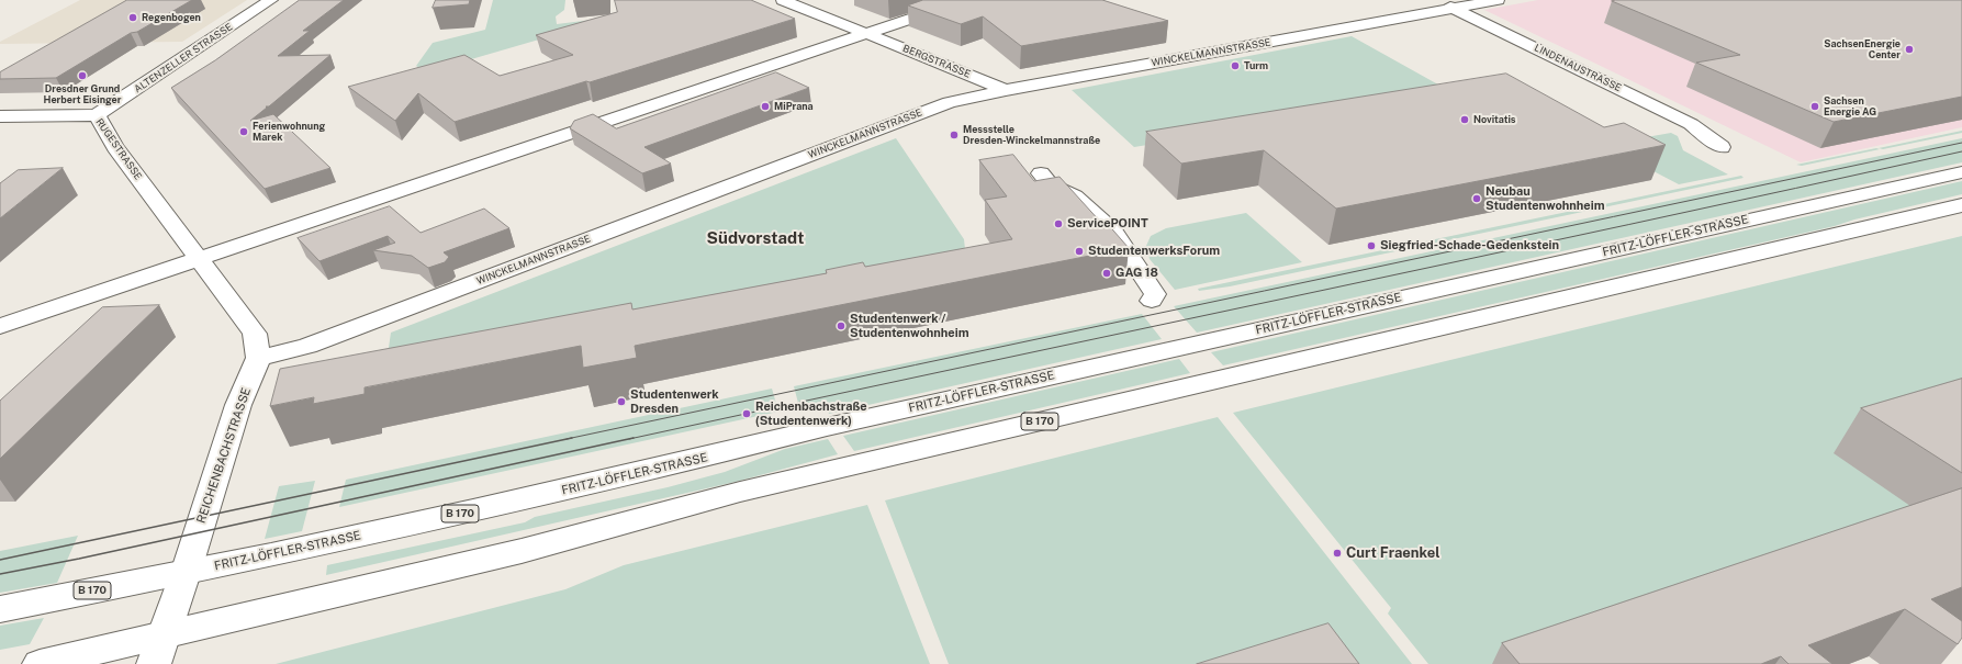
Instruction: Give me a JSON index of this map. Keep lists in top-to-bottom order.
{
  "streets": {
    "street": [
      "WINCKELMANNSTRASSE",
      "ALTENZELLER STRASSE",
      "BERGSTRASSE",
      "LINDENAUSTRASSE",
      "RUGESTRASSE",
      "FRITZ-LÖFFLER-STRASSE",
      "B 170",
      "REICHENBACHSTRASSE"
    ]
  },
  "crossings": [
    ["WINCKELMANNSTRASSE", "BERGSTRASSE"],
    ["WINCKELMANNSTRASSE", "LINDENAUSTRASSE"],
    ["WINCKELMANNSTRASSE", "REICHENBACHSTRASSE"],
    ["ALTENZELLER STRASSE", "RUGESTRASSE"],
    ["FRITZ-LÖFFLER-STRASSE", "REICHENBACHSTRASSE"],
    ["B 170", "REICHENBACHSTRASSE"]
  ],
  "districts": ["Südvorstadt"],
  "places": [
    "Regenbogen",
    "SachsenEnergie Center",
    "Turm",
    "Dresdner Grund Herbert Eisinger",
    "MiPrana",
    "Sachsen Energie AG",
    "Novitatis",
    "Ferienwohnung Marek",
    "Messstelle Dresden-Winckelmannstraße",
    "Neubau Studentenwohnheim",
    "ServicePOINT",
    "Siegfried-Schade-Gedenkstein",
    "StudentenwerksForum",
    "GAG 18",
    "Studentenwerk / Studentenwohnheim",
    "Studentenwerk Dresden",
    "Reichenbachstraße (Studentenwerk)",
    "Curt Fraenkel"
  ]
}
